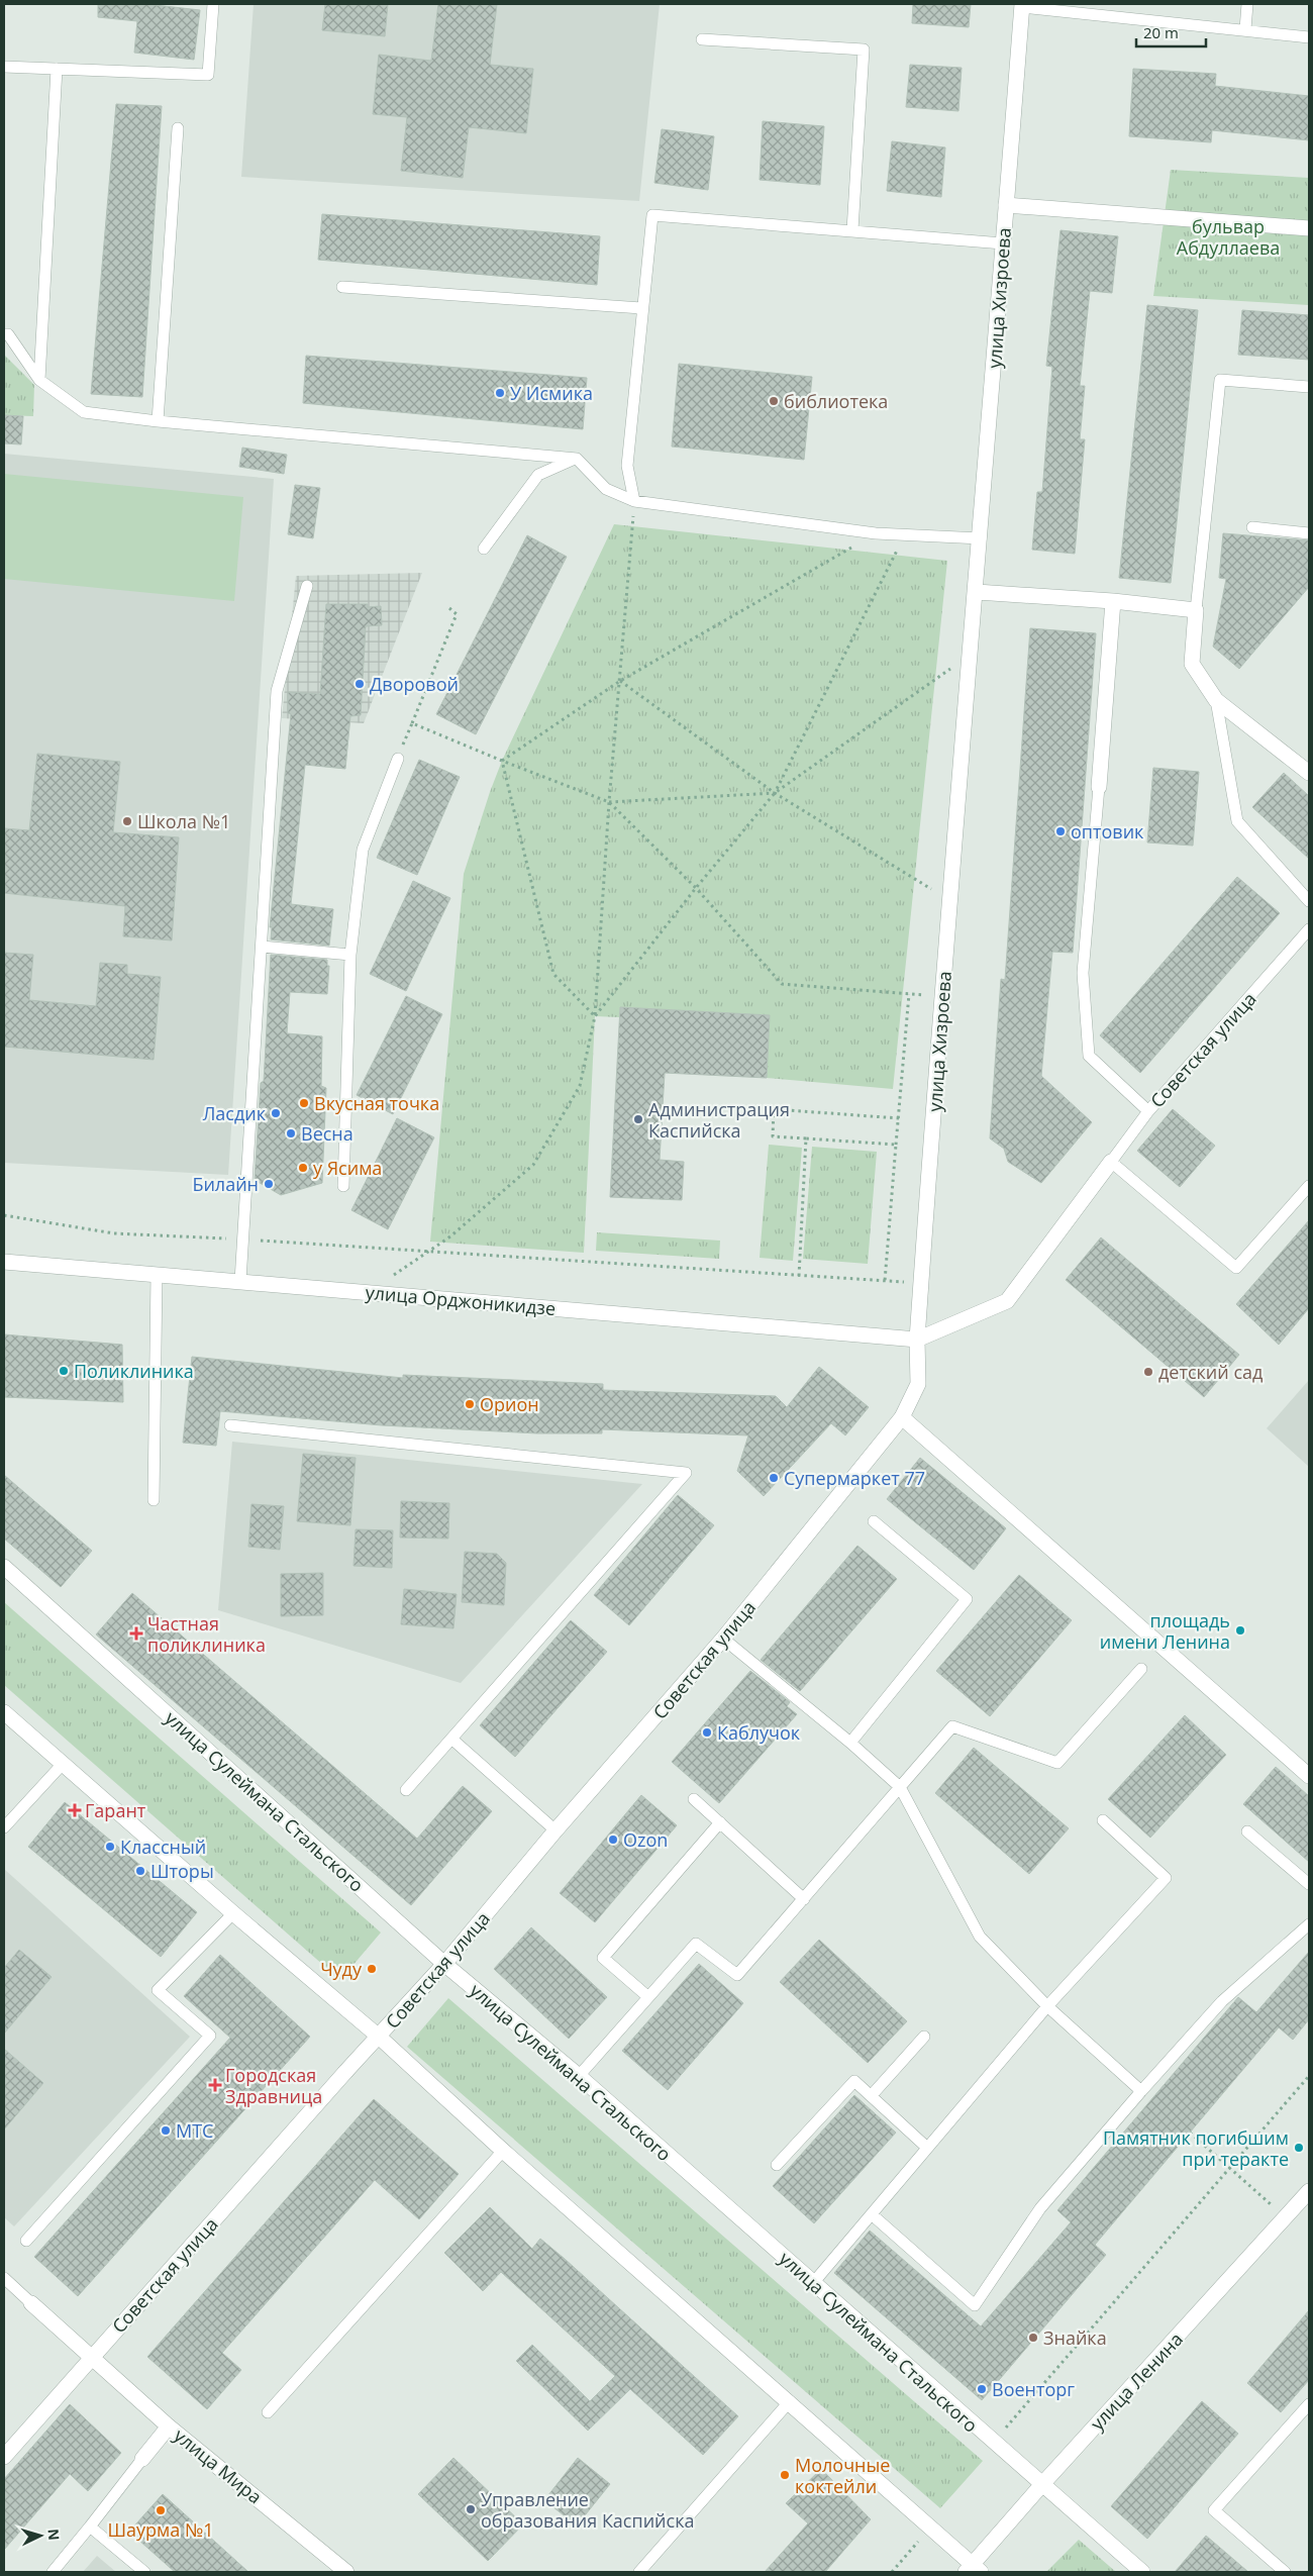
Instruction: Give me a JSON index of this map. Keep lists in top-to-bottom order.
{
  "streets": {
    "street": [
      "улица Хизроева",
      "Советская улица",
      "улица Орджоникидзе",
      "улица Сулеймана Стальского",
      "улица Ленина",
      "улица Мира"
    ]
  },
  "crossings": [
    ["улица Хизроева", "Советская улица"],
    ["улица Хизроева", "улица Орджоникидзе"],
    ["Советская улица", "улица Сулеймана Стальского"],
    ["Советская улица", "улица Мира"],
    ["улица Сулеймана Стальского", "улица Ленина"]
  ],
  "parks": ["бульвар Абдуллаева"],
  "places": {
    "other": [
      "У Исмика",
      "библиотека",
      "Дворовой",
      "Школа №1",
      "оптовик",
      "Вкусная точка",
      "Ласдик",
      "Администрация Каспийска",
      "Весна",
      "у Ясима",
      "Билайн",
      "Поликлиника",
      "детский сад",
      "Орион",
      "Супермаркет 77",
      "площадь имени Ленина",
      "Каблучок",
      "Ozon",
      "Классный",
      "Шторы",
      "Чуду",
      "МТС",
      "Памятник погибшим при теракте",
      "Знайка",
      "Военторг",
      "Молочные коктейли",
      "Управление образования Каспийска",
      "Шаурма №1"
    ],
    "health": ["Частная поликлиника", "Гарант", "Городская Здравница"]
  },
  "scale_bar": "20 m",
  "north": "right"
}
